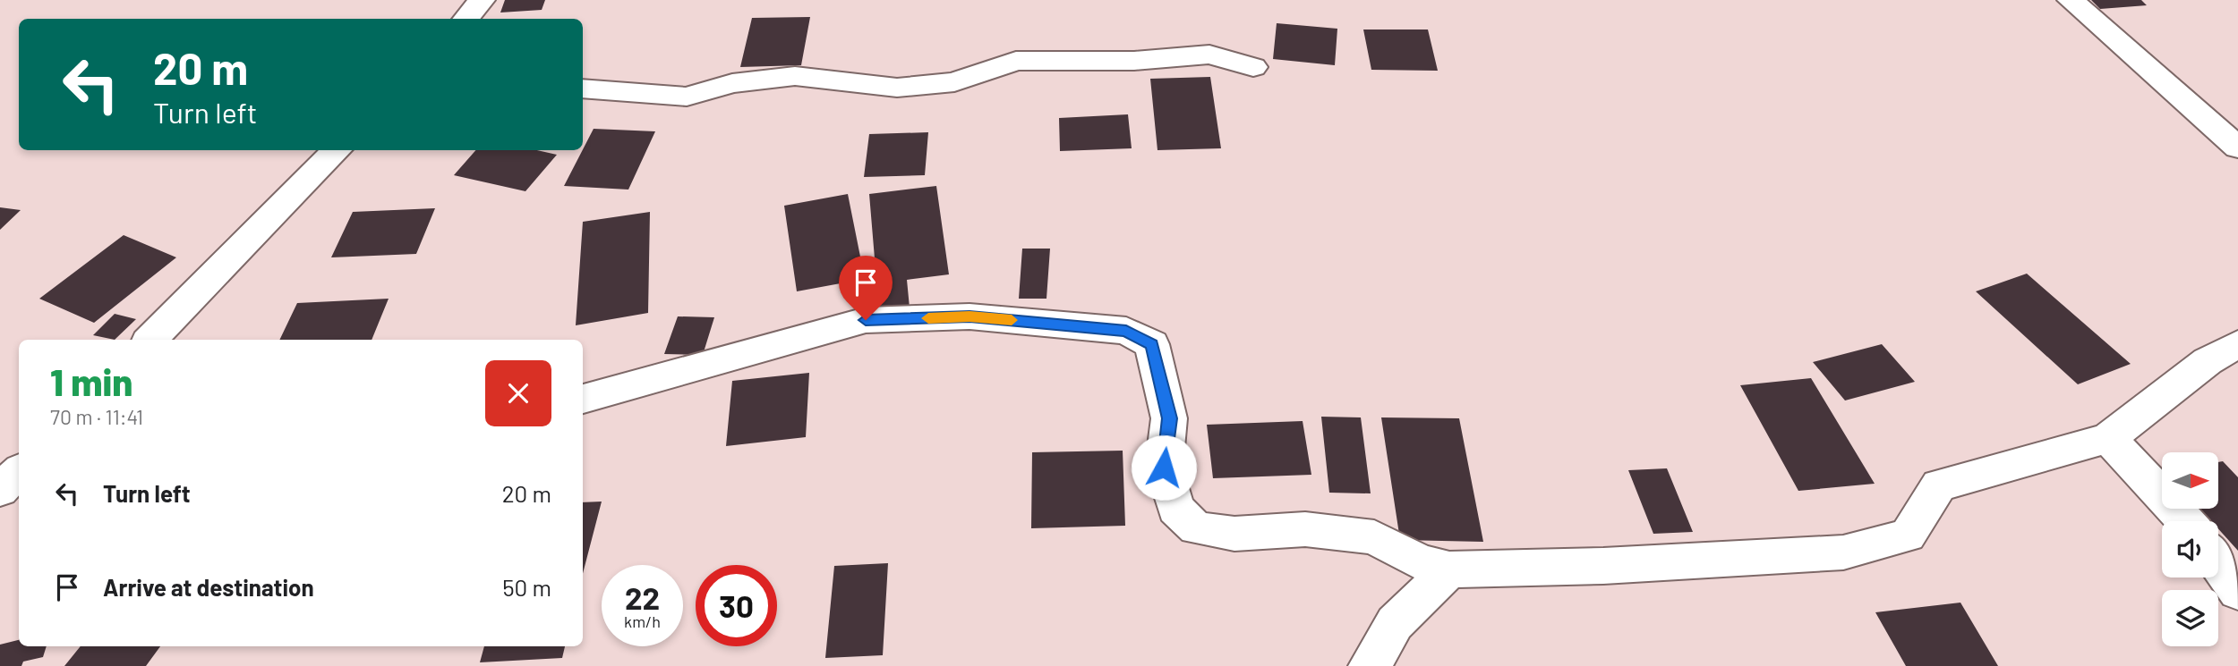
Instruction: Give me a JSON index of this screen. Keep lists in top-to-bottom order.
{
  "north": "right",
  "page": {
    "turn": ["20 m", "Turn left"],
    "heading": ["1 min", "70 m · 11:41"],
    "list": [
      {
        "name": "Turn left",
        "value": "20 m"
      },
      {
        "name": "Arrive at destination",
        "value": "50 m"
      }
    ],
    "speed": "22 km/h",
    "limit": "30"
  }
}
